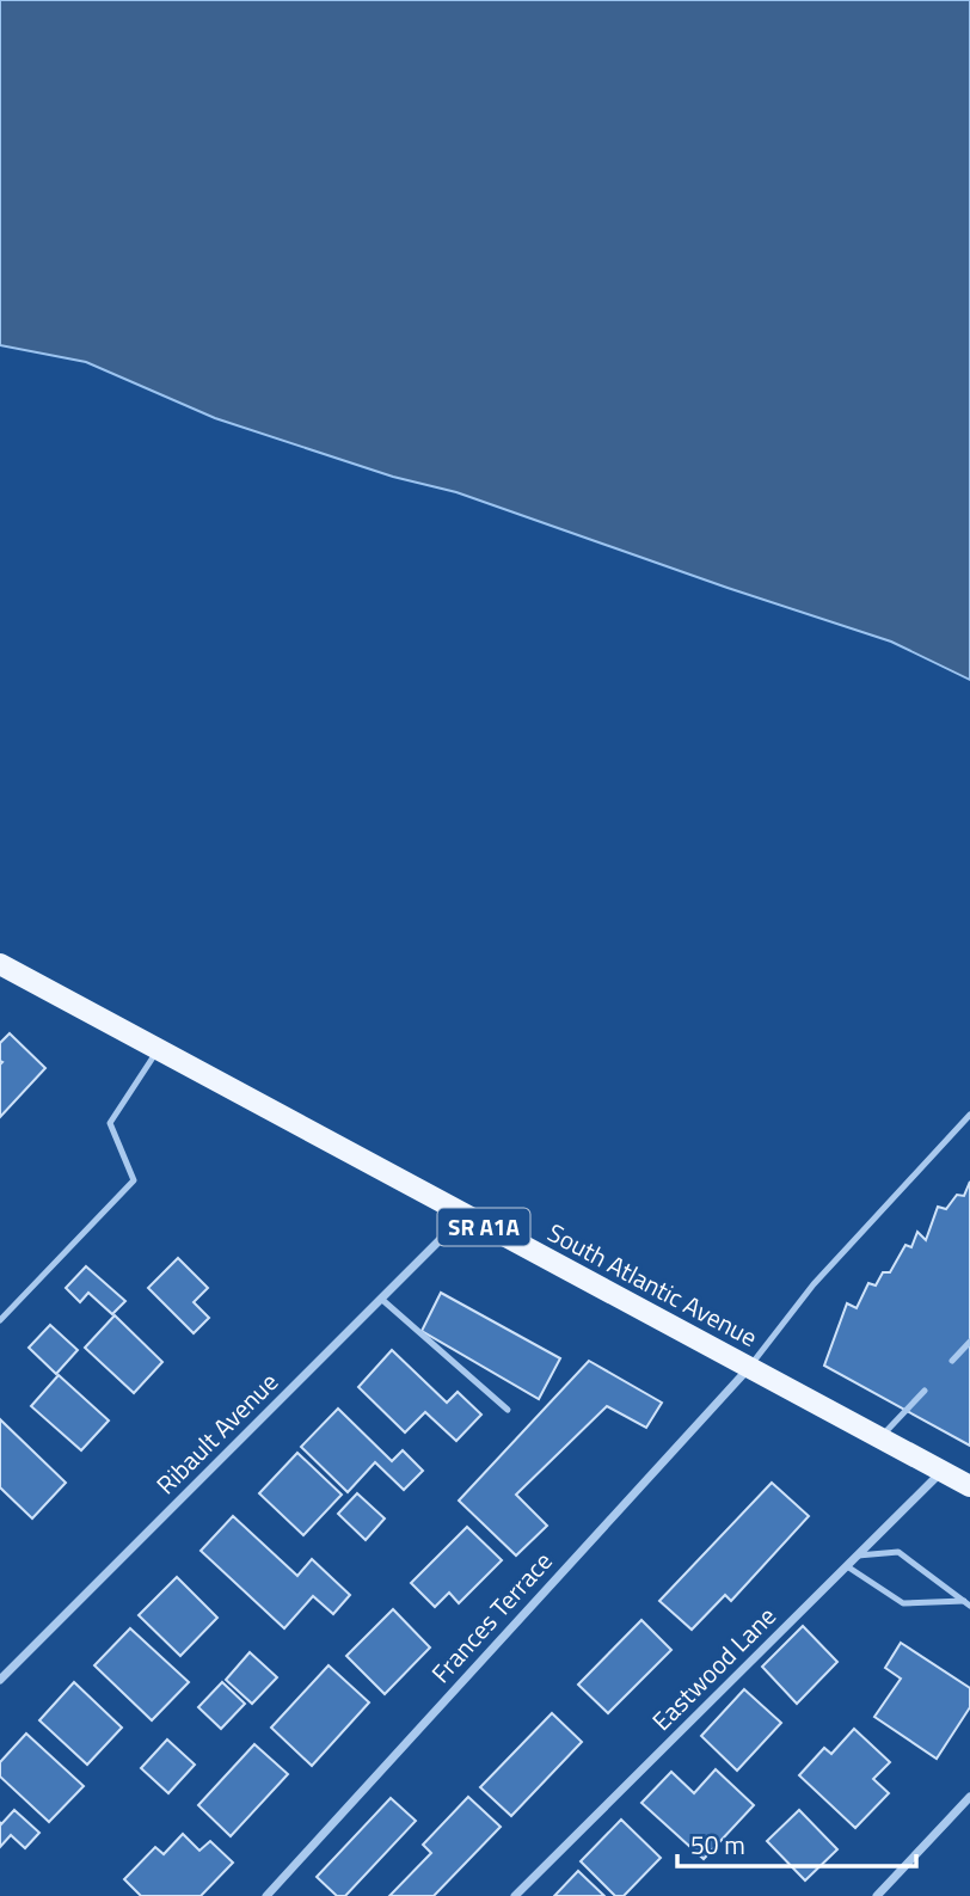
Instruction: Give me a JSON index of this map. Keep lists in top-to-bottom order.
{
  "streets": {
    "main road": ["SR A1A", "South Atlantic Avenue"],
    "street": ["Ribault Avenue", "Frances Terrace", "Eastwood Lane"]
  },
  "crossings": [
    ["South Atlantic Avenue", "Ribault Avenue"],
    ["South Atlantic Avenue", "Frances Terrace"],
    ["South Atlantic Avenue", "Eastwood Lane"]
  ],
  "scale_bar": "50 m"
}
